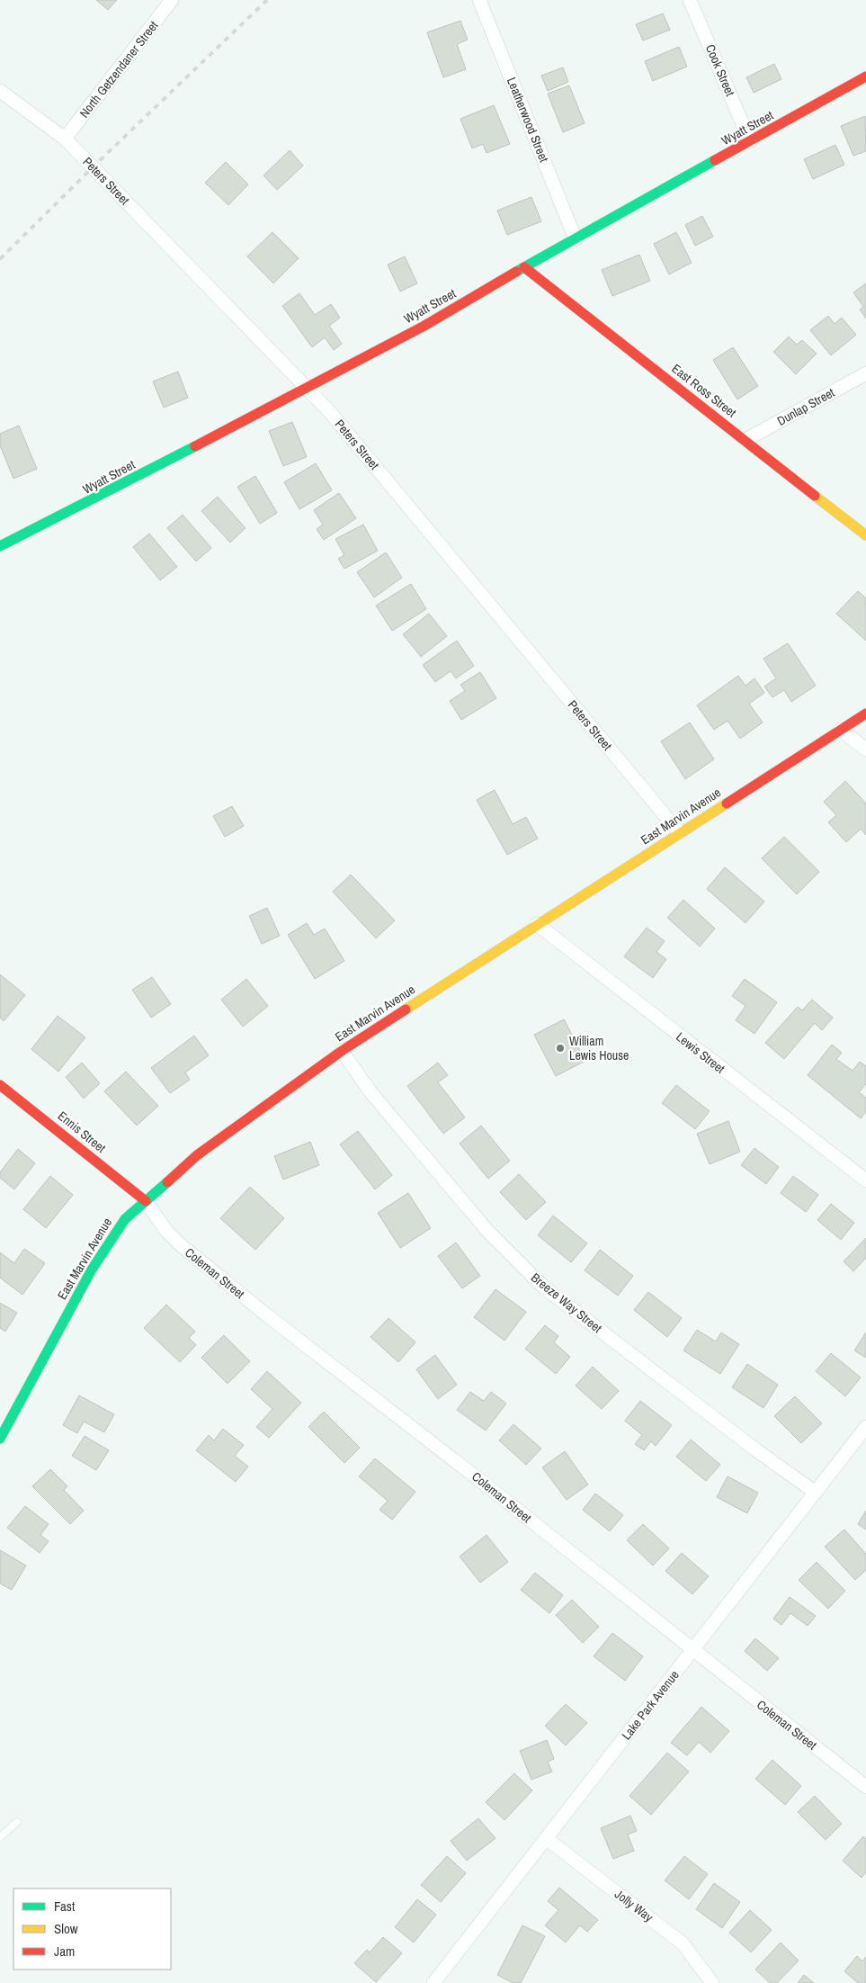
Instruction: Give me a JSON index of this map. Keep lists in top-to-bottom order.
{
  "streets": {
    "street": [
      "North Getzendaner Street",
      "Cook Street",
      "Leatherwood Street",
      "Wyatt Street",
      "Peters Street",
      "East Ross Street",
      "Dunlap Street",
      "East Marvin Avenue",
      "Lewis Street",
      "Ennis Street",
      "Coleman Street",
      "Breeze Way Street",
      "Lake Park Avenue",
      "Jolly Way"
    ]
  },
  "crossings": [
    ["North Getzendaner Street", "Peters Street"],
    ["Cook Street", "Wyatt Street"],
    ["Leatherwood Street", "Wyatt Street"],
    ["Wyatt Street", "Peters Street"],
    ["Wyatt Street", "East Ross Street"],
    ["Peters Street", "East Marvin Avenue"],
    ["East Ross Street", "Dunlap Street"],
    ["East Marvin Avenue", "Lewis Street"],
    ["East Marvin Avenue", "Ennis Street"],
    ["East Marvin Avenue", "Coleman Street"],
    ["East Marvin Avenue", "Breeze Way Street"],
    ["Ennis Street", "Coleman Street"],
    ["Coleman Street", "Lake Park Avenue"],
    ["Breeze Way Street", "Lake Park Avenue"],
    ["Lake Park Avenue", "Jolly Way"]
  ],
  "places": ["William Lewis House"],
  "legend": ["Fast", "Slow", "Jam"]
}
